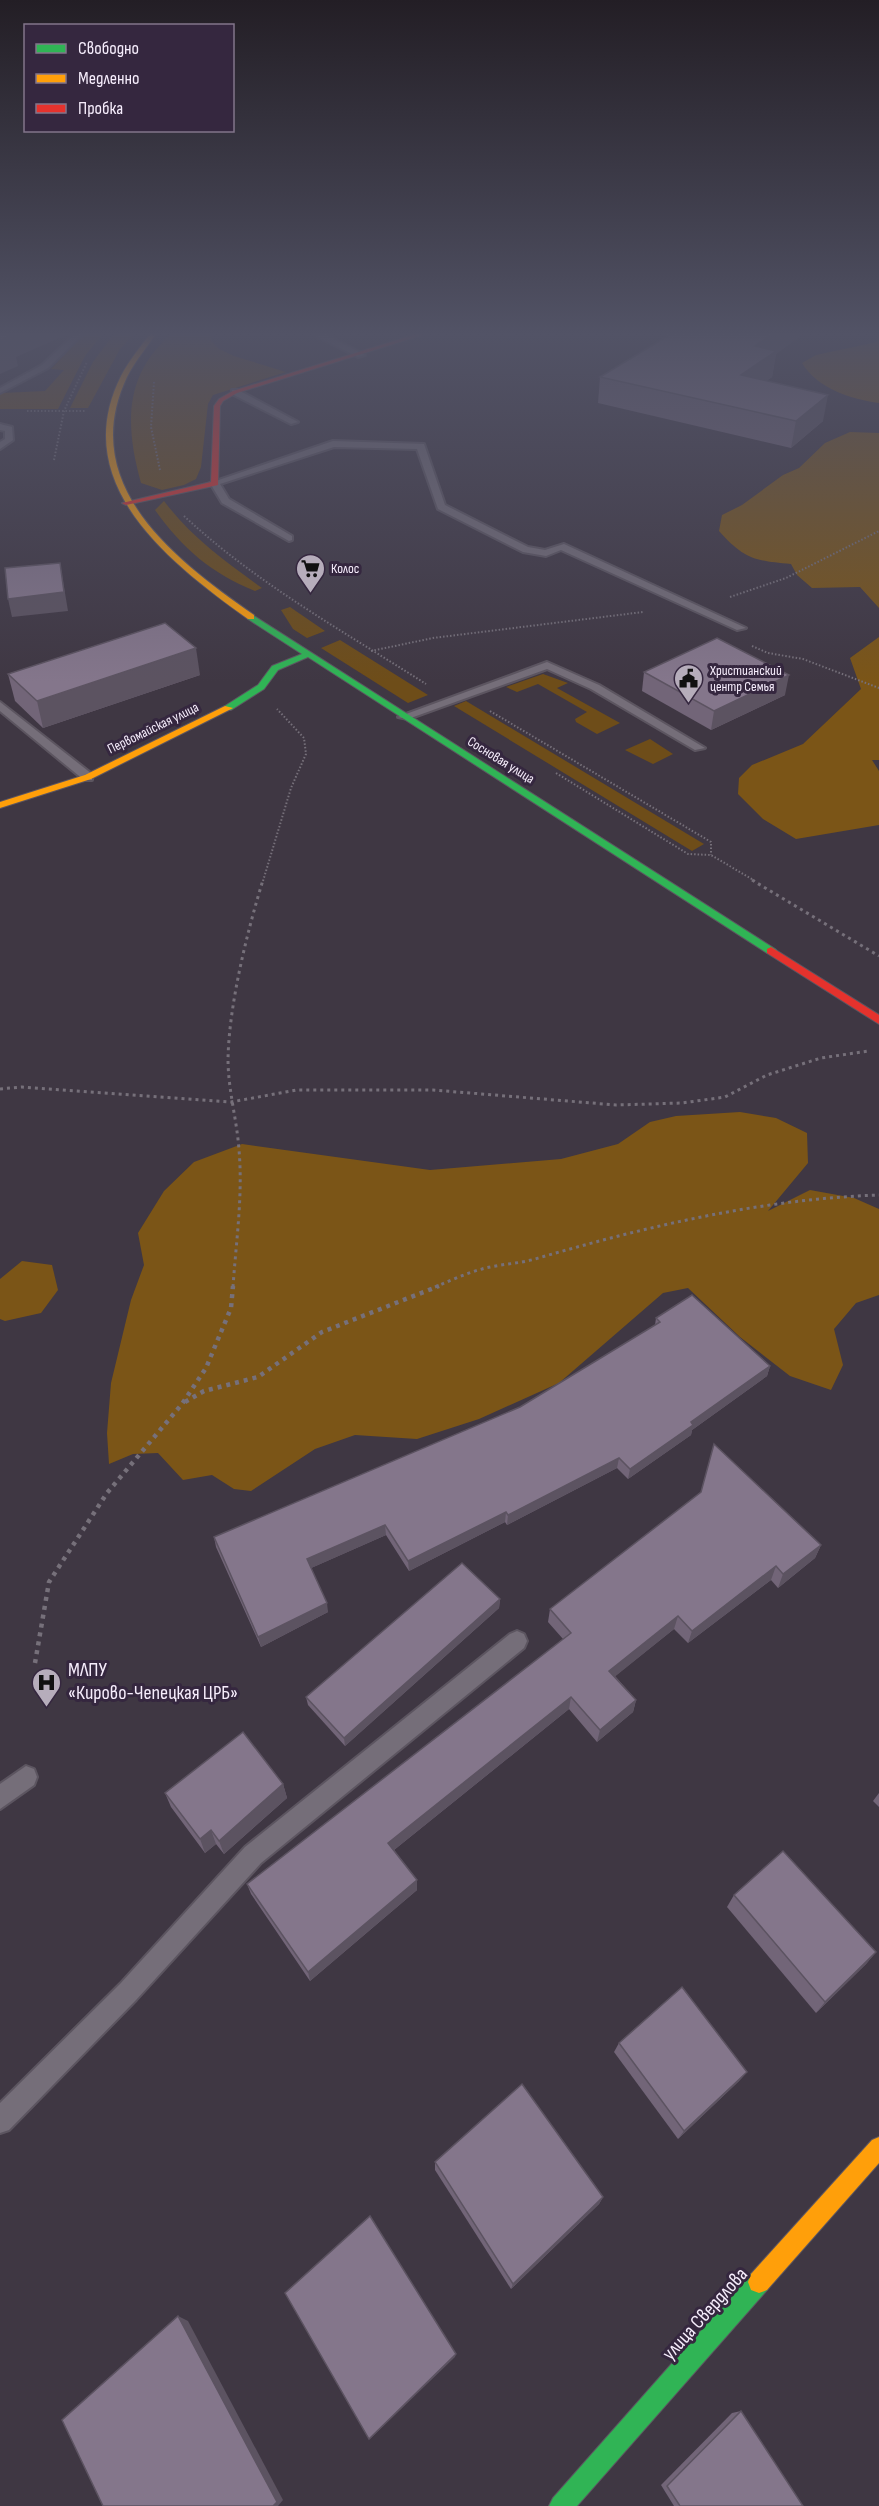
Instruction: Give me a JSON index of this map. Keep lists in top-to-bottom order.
{
  "streets": {
    "street": ["Первомайская улица", "Сосновая улица", "улица Свердлова"]
  },
  "crossings": [
    ["Первомайская улица", "Сосновая улица"]
  ],
  "places": {
    "supermarket": ["Колос"],
    "public building": ["Христианский центр Семья"],
    "hospital": ["МЛПУ «Кирово-Чепецкая ЦРБ»"]
  },
  "legend": ["Свободно", "Медленно", "Пробка"]
}
